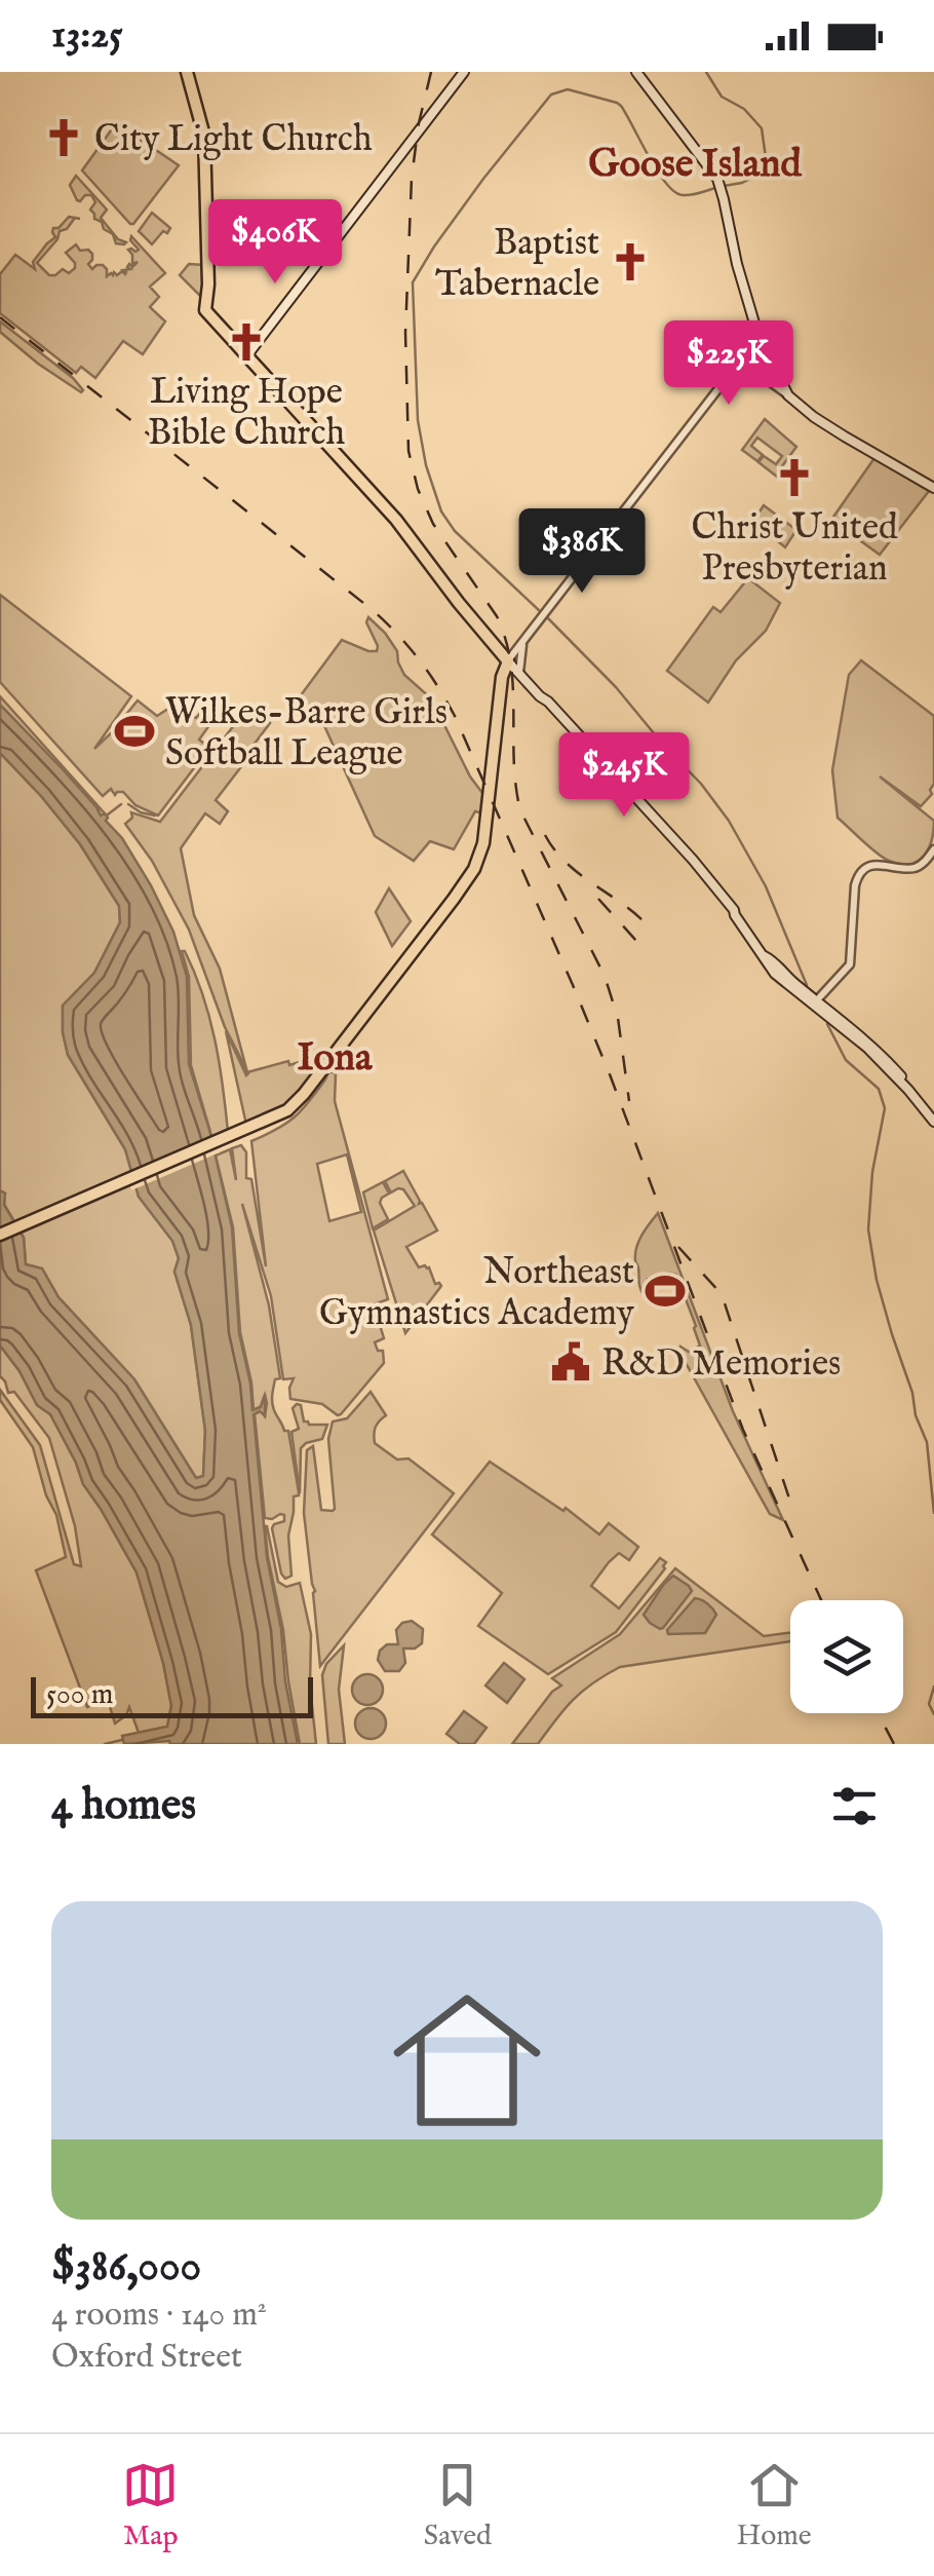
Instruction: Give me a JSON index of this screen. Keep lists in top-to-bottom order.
{
  "districts": ["Goose Island", "Iona"],
  "places": {
    "church": [
      "City Light Church",
      "Baptist Tabernacle",
      "Living Hope Bible Church",
      "Christ United Presbyterian"
    ],
    "sports": ["Wilkes-Barre Girls Softball League", "Northeast Gymnastics Academy"],
    "public building": ["R&D Memories"]
  },
  "scale_bar": "500 m",
  "page": {
    "status": "13:25",
    "price": [
      "$406K",
      "$225K",
      "$386K",
      "$245K"
    ],
    "scale": "500 m",
    "heading": "4 homes",
    "list": [
      {
        "name": "$386,000",
        "note": "4 rooms · 140 m² · Oxford Street"
      }
    ],
    "tabs": ["Map", "Saved", "Home"]
  }
}
